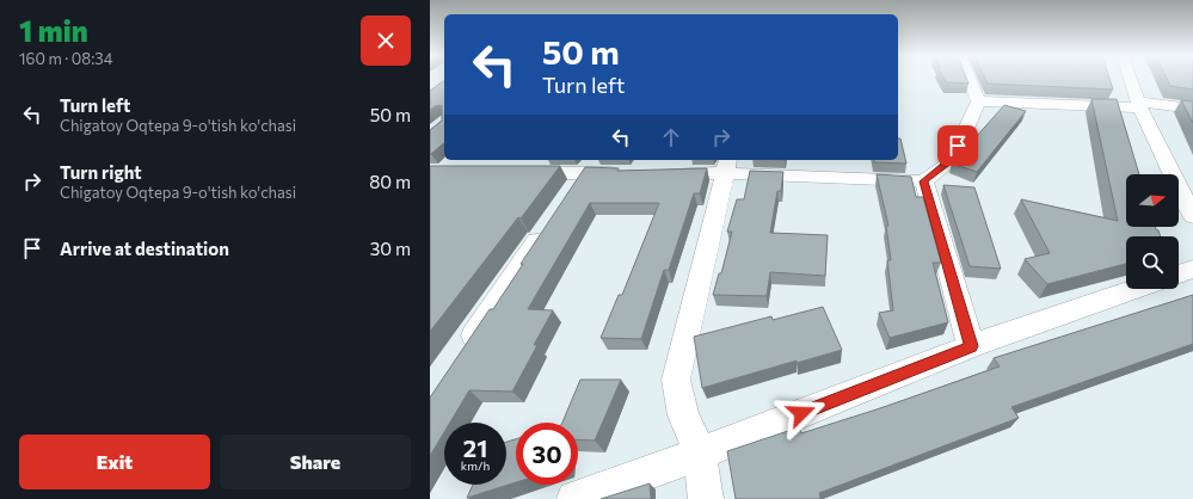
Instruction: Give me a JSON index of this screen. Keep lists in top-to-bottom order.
{
  "north": "right",
  "page": {
    "heading": ["1 min", "160 m · 08:34"],
    "turn": ["50 m", "Turn left"],
    "list": [
      {
        "name": "Turn left",
        "note": "Chigatoy Oqtepa 9-o'tish ko'chasi",
        "value": "50 m"
      },
      {
        "name": "Turn right",
        "note": "Chigatoy Oqtepa 9-o'tish ko'chasi",
        "value": "80 m"
      },
      {
        "name": "Arrive at destination",
        "value": "30 m"
      }
    ],
    "speed": "21 km/h",
    "limit": "30",
    "buttons": ["Exit", "Share"]
  }
}
